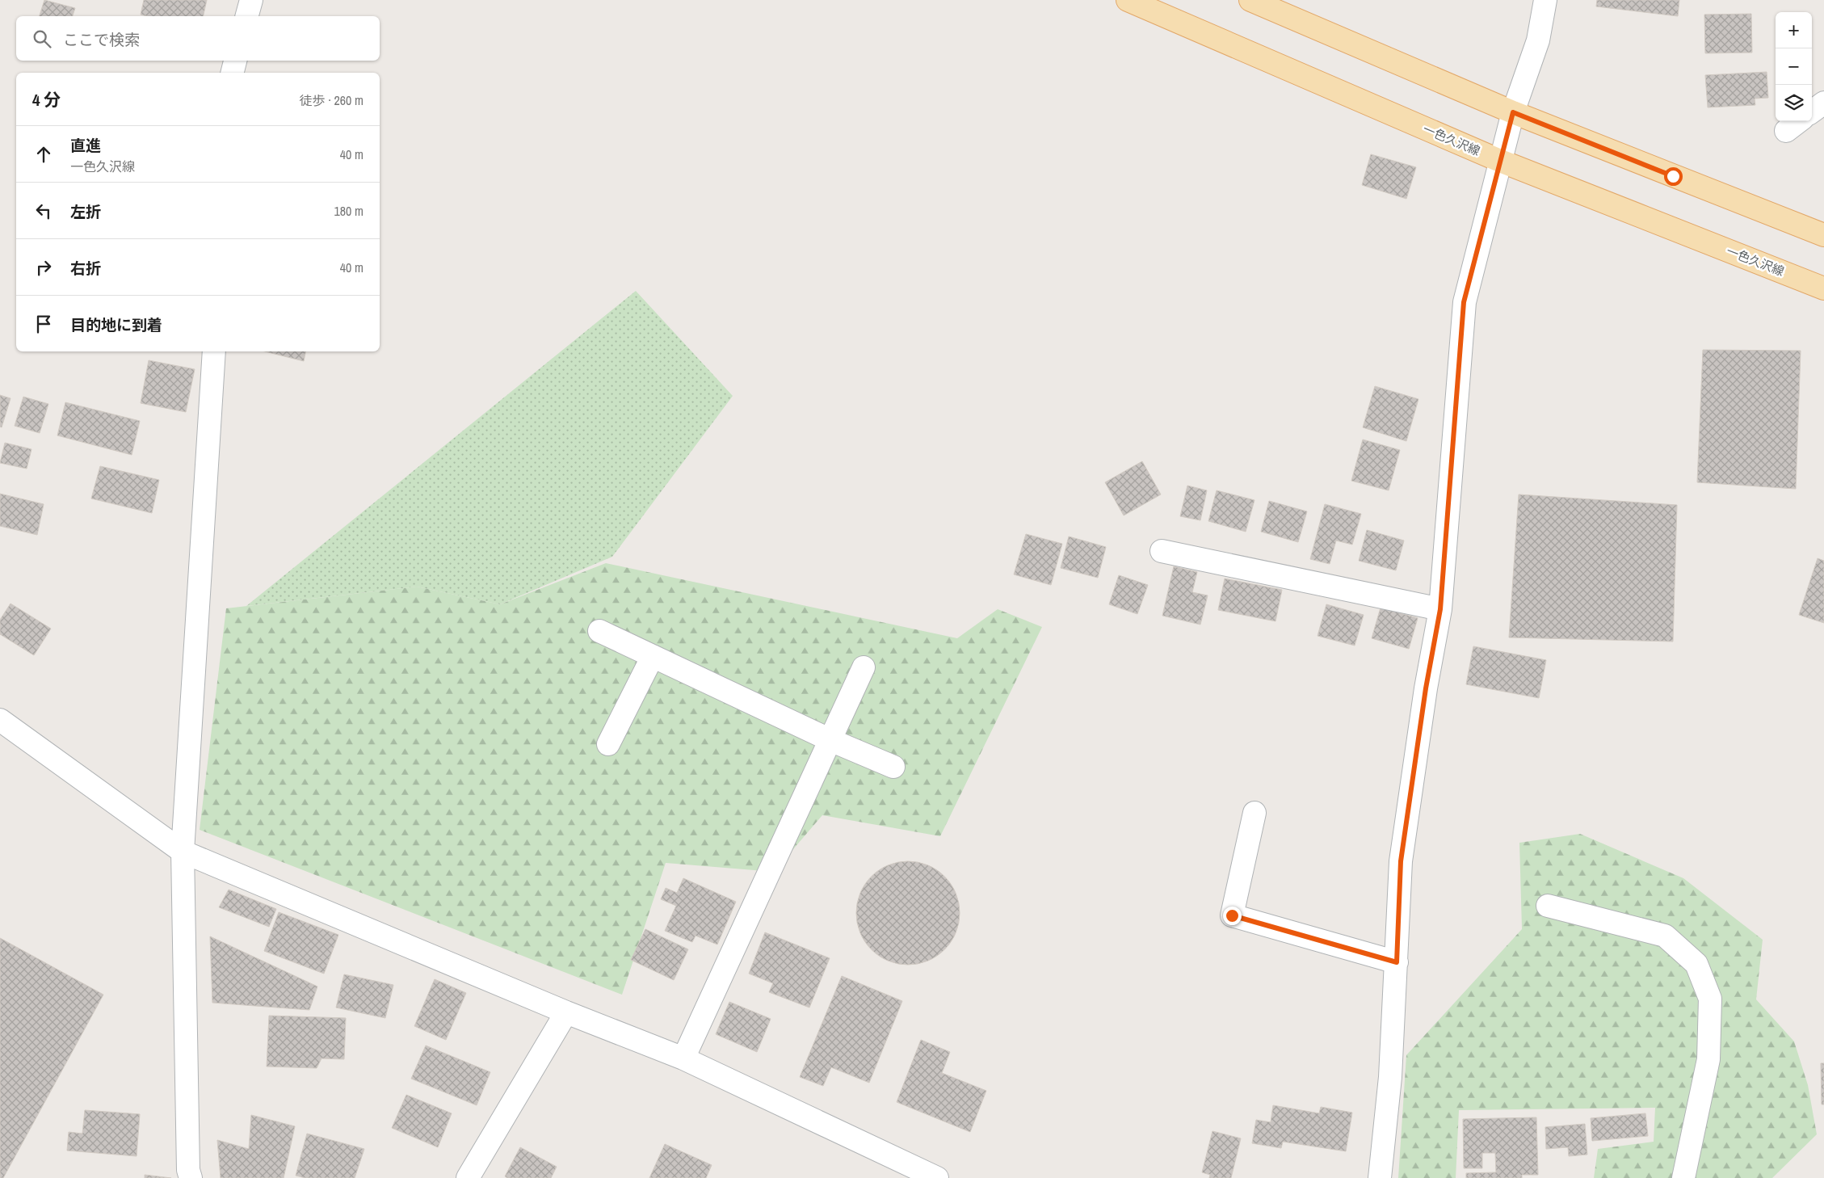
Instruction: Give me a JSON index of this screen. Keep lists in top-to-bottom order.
{
  "streets": {
    "main road": ["一色久沢線"]
  },
  "page": {
    "map_buttons": ["+", "−"],
    "search": "ここで検索",
    "heading": ["4 分", "徒歩 · 260 m"],
    "list": [
      ["直進", "一色久沢線", "40 m"],
      ["左折", "180 m"],
      ["右折", "40 m"],
      "目的地に到着"
    ]
  }
}
